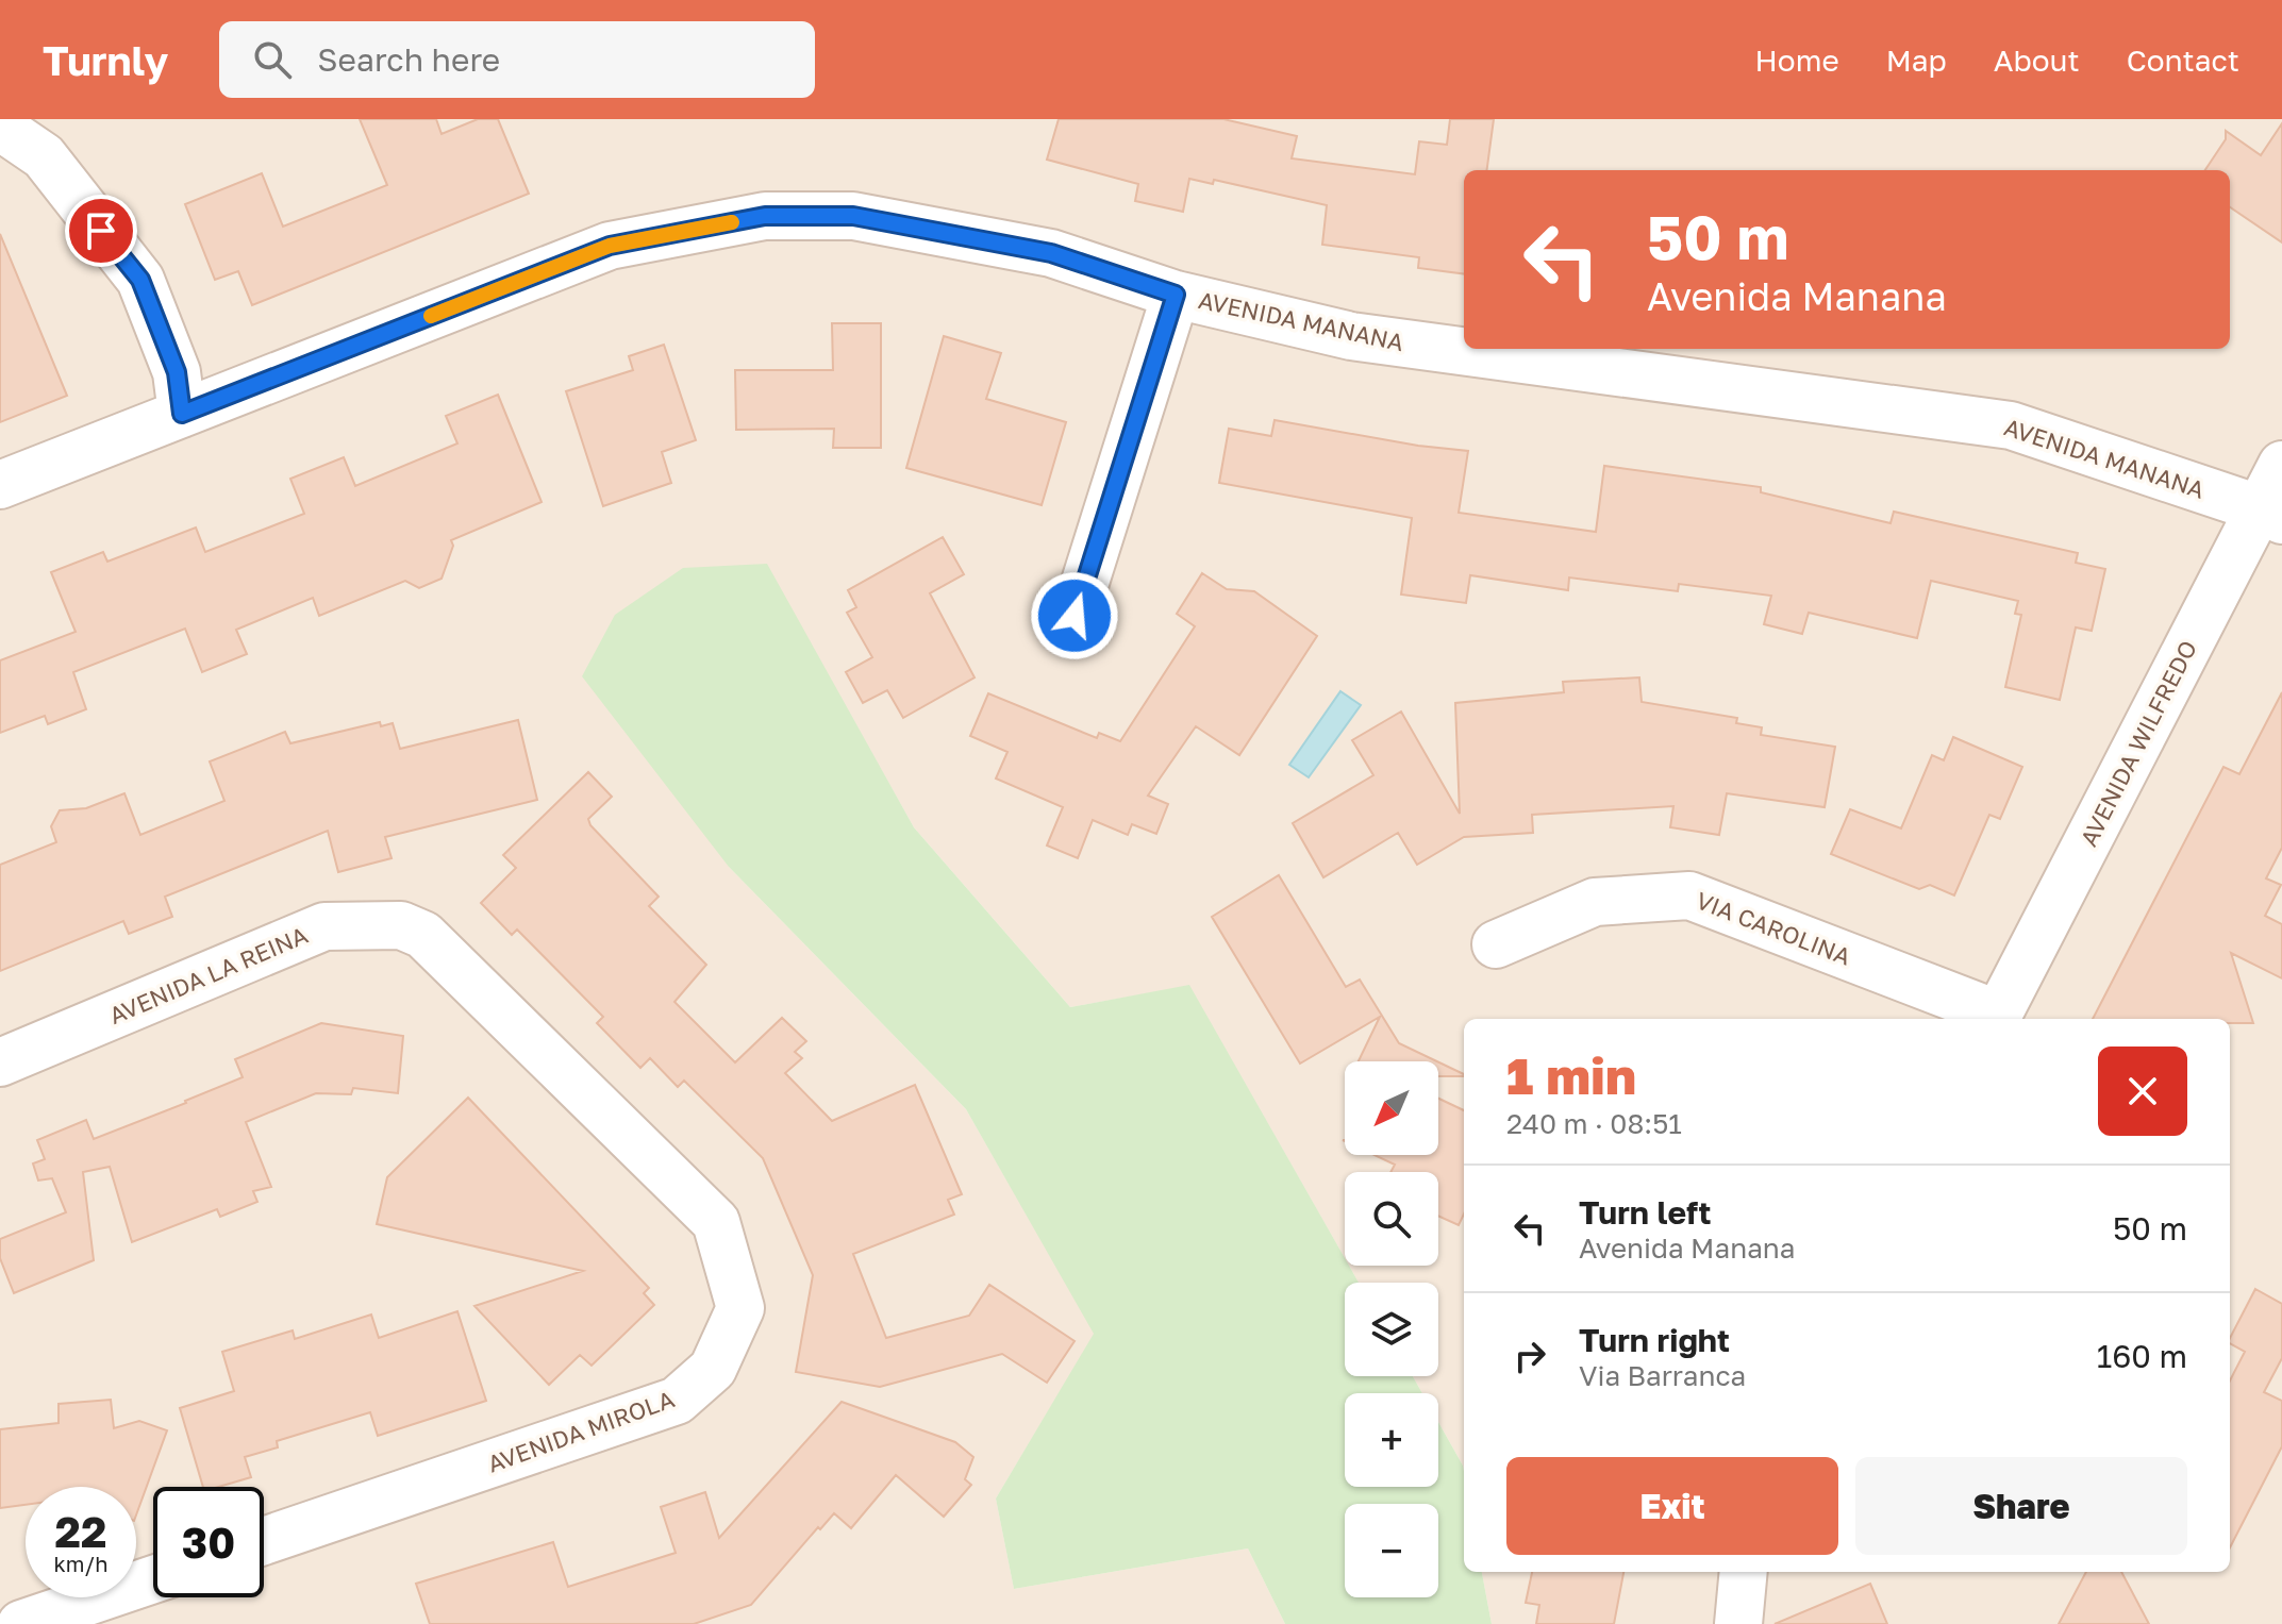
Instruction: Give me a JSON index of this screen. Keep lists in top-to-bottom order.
{
  "streets": {
    "street": [
      "AVENIDA MANANA",
      "AVENIDA WILFREDO",
      "VIA CAROLINA",
      "AVENIDA LA REINA",
      "AVENIDA MIROLA"
    ]
  },
  "crossings": [
    ["AVENIDA MANANA", "AVENIDA WILFREDO"],
    ["AVENIDA WILFREDO", "VIA CAROLINA"],
    ["AVENIDA LA REINA", "AVENIDA MIROLA"]
  ],
  "north": "bottom left",
  "page": {
    "header": "Turnly",
    "search": "Search here",
    "nav": [
      "Home",
      "Map",
      "About",
      "Contact"
    ],
    "turn": ["50 m", "Avenida Manana"],
    "heading": ["1 min", "240 m · 08:51"],
    "map_buttons": ["+", "−"],
    "list": [
      {
        "name": "Turn left",
        "note": "Avenida Manana",
        "value": "50 m"
      },
      {
        "name": "Turn right",
        "note": "Via Barranca",
        "value": "160 m"
      }
    ],
    "buttons": ["Exit", "Share"],
    "speed": "22 km/h",
    "limit": "30"
  }
}
